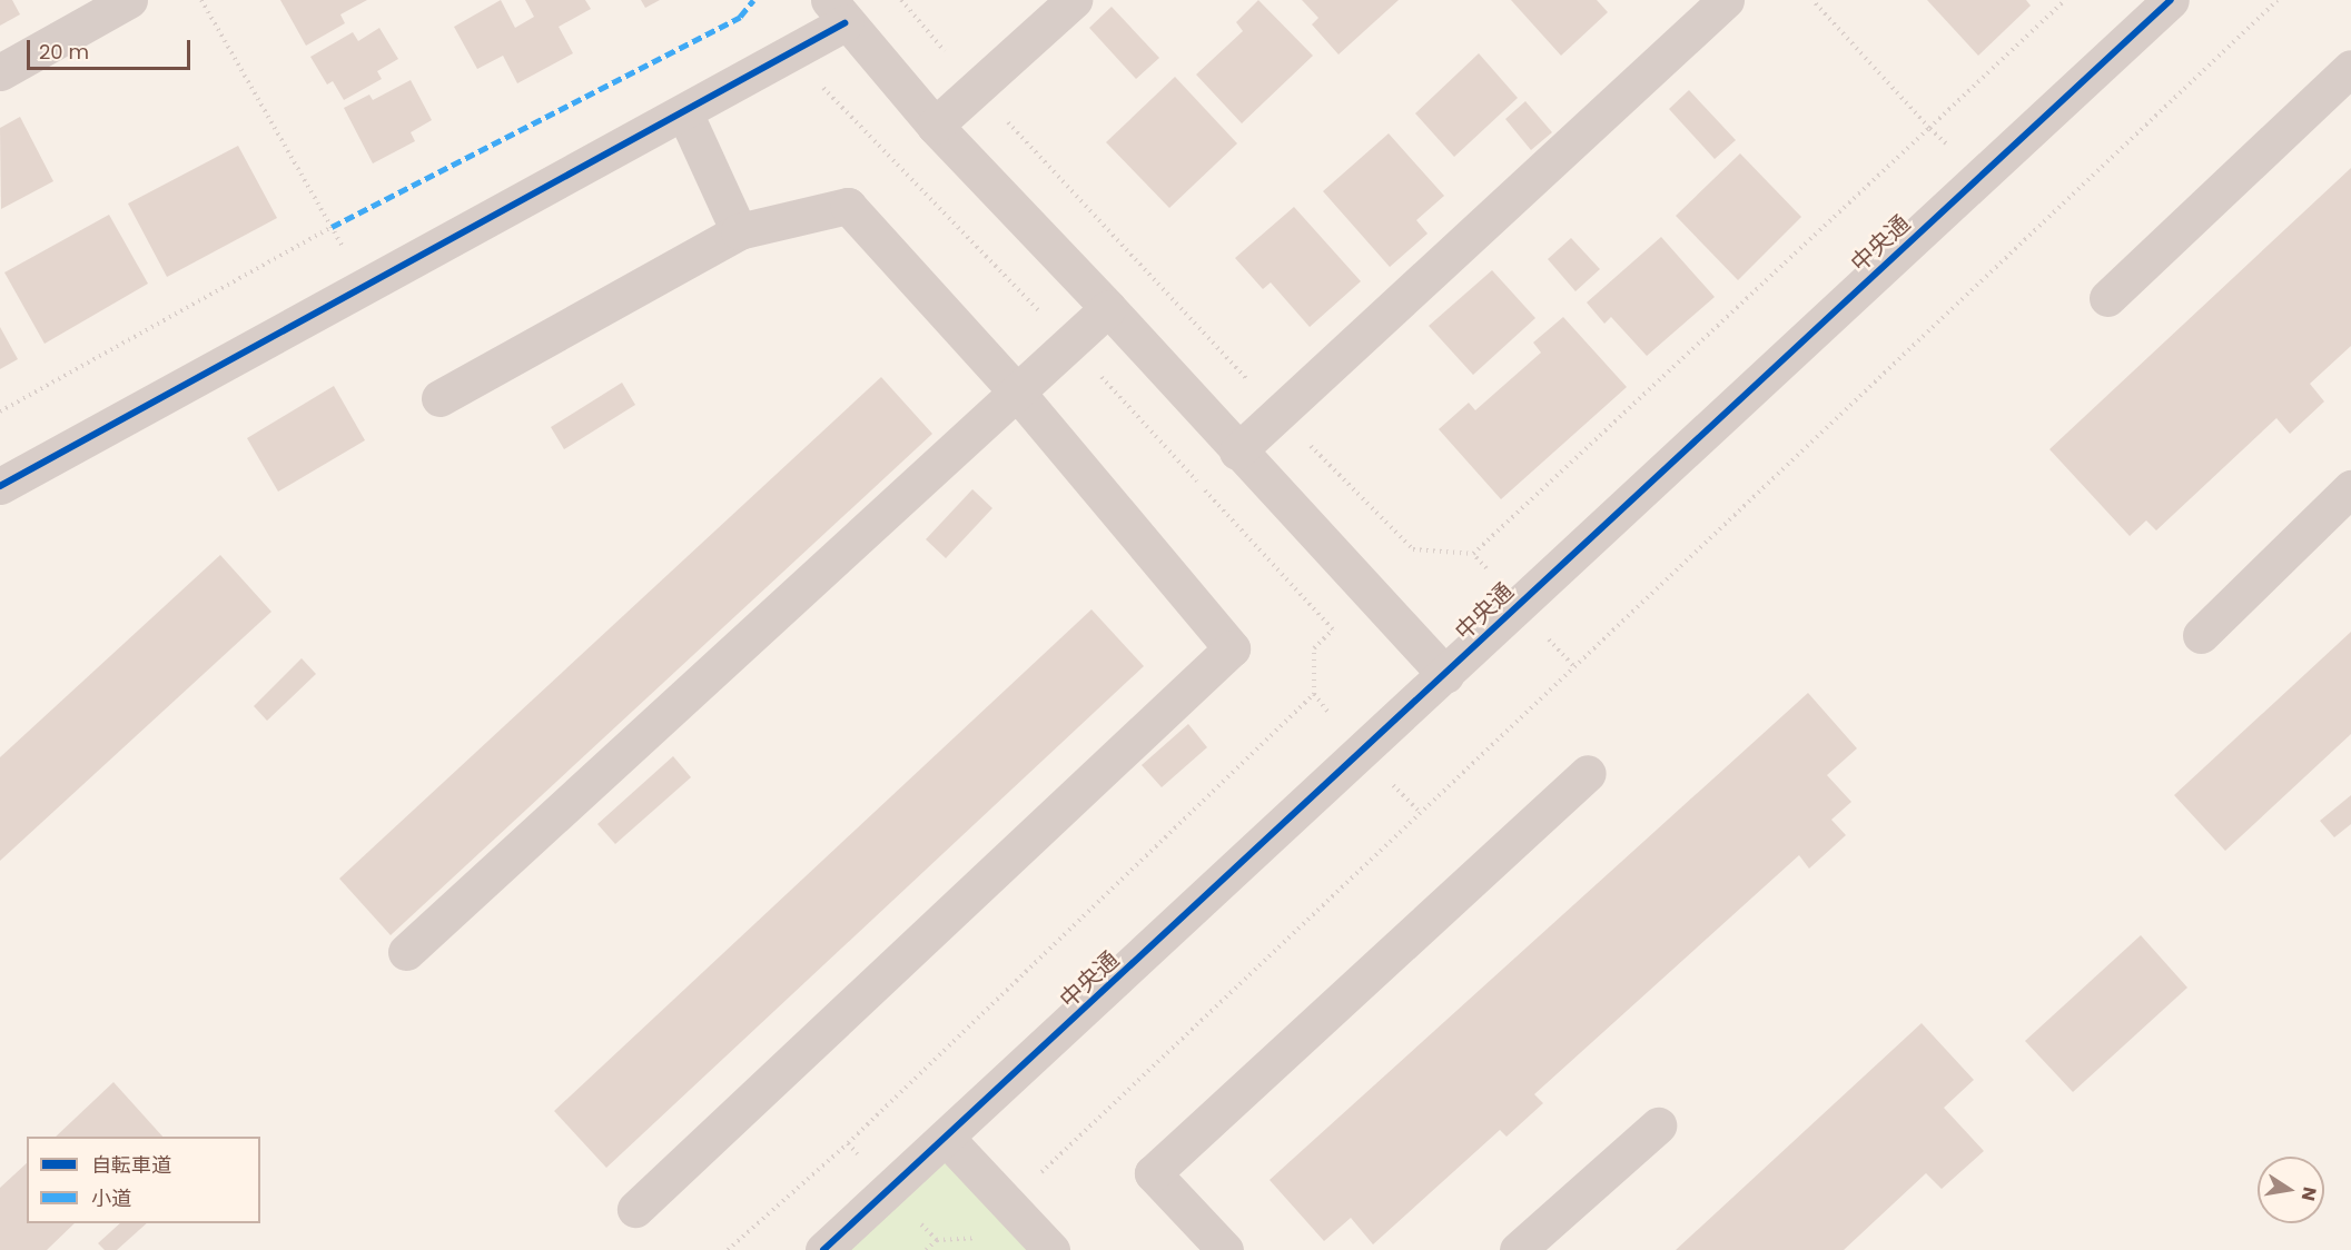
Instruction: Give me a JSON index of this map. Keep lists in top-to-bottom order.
{
  "streets": {
    "street": ["中央通"]
  },
  "legend": ["自転車道", "小道"],
  "scale_bar": "20 m",
  "north": "right"
}
